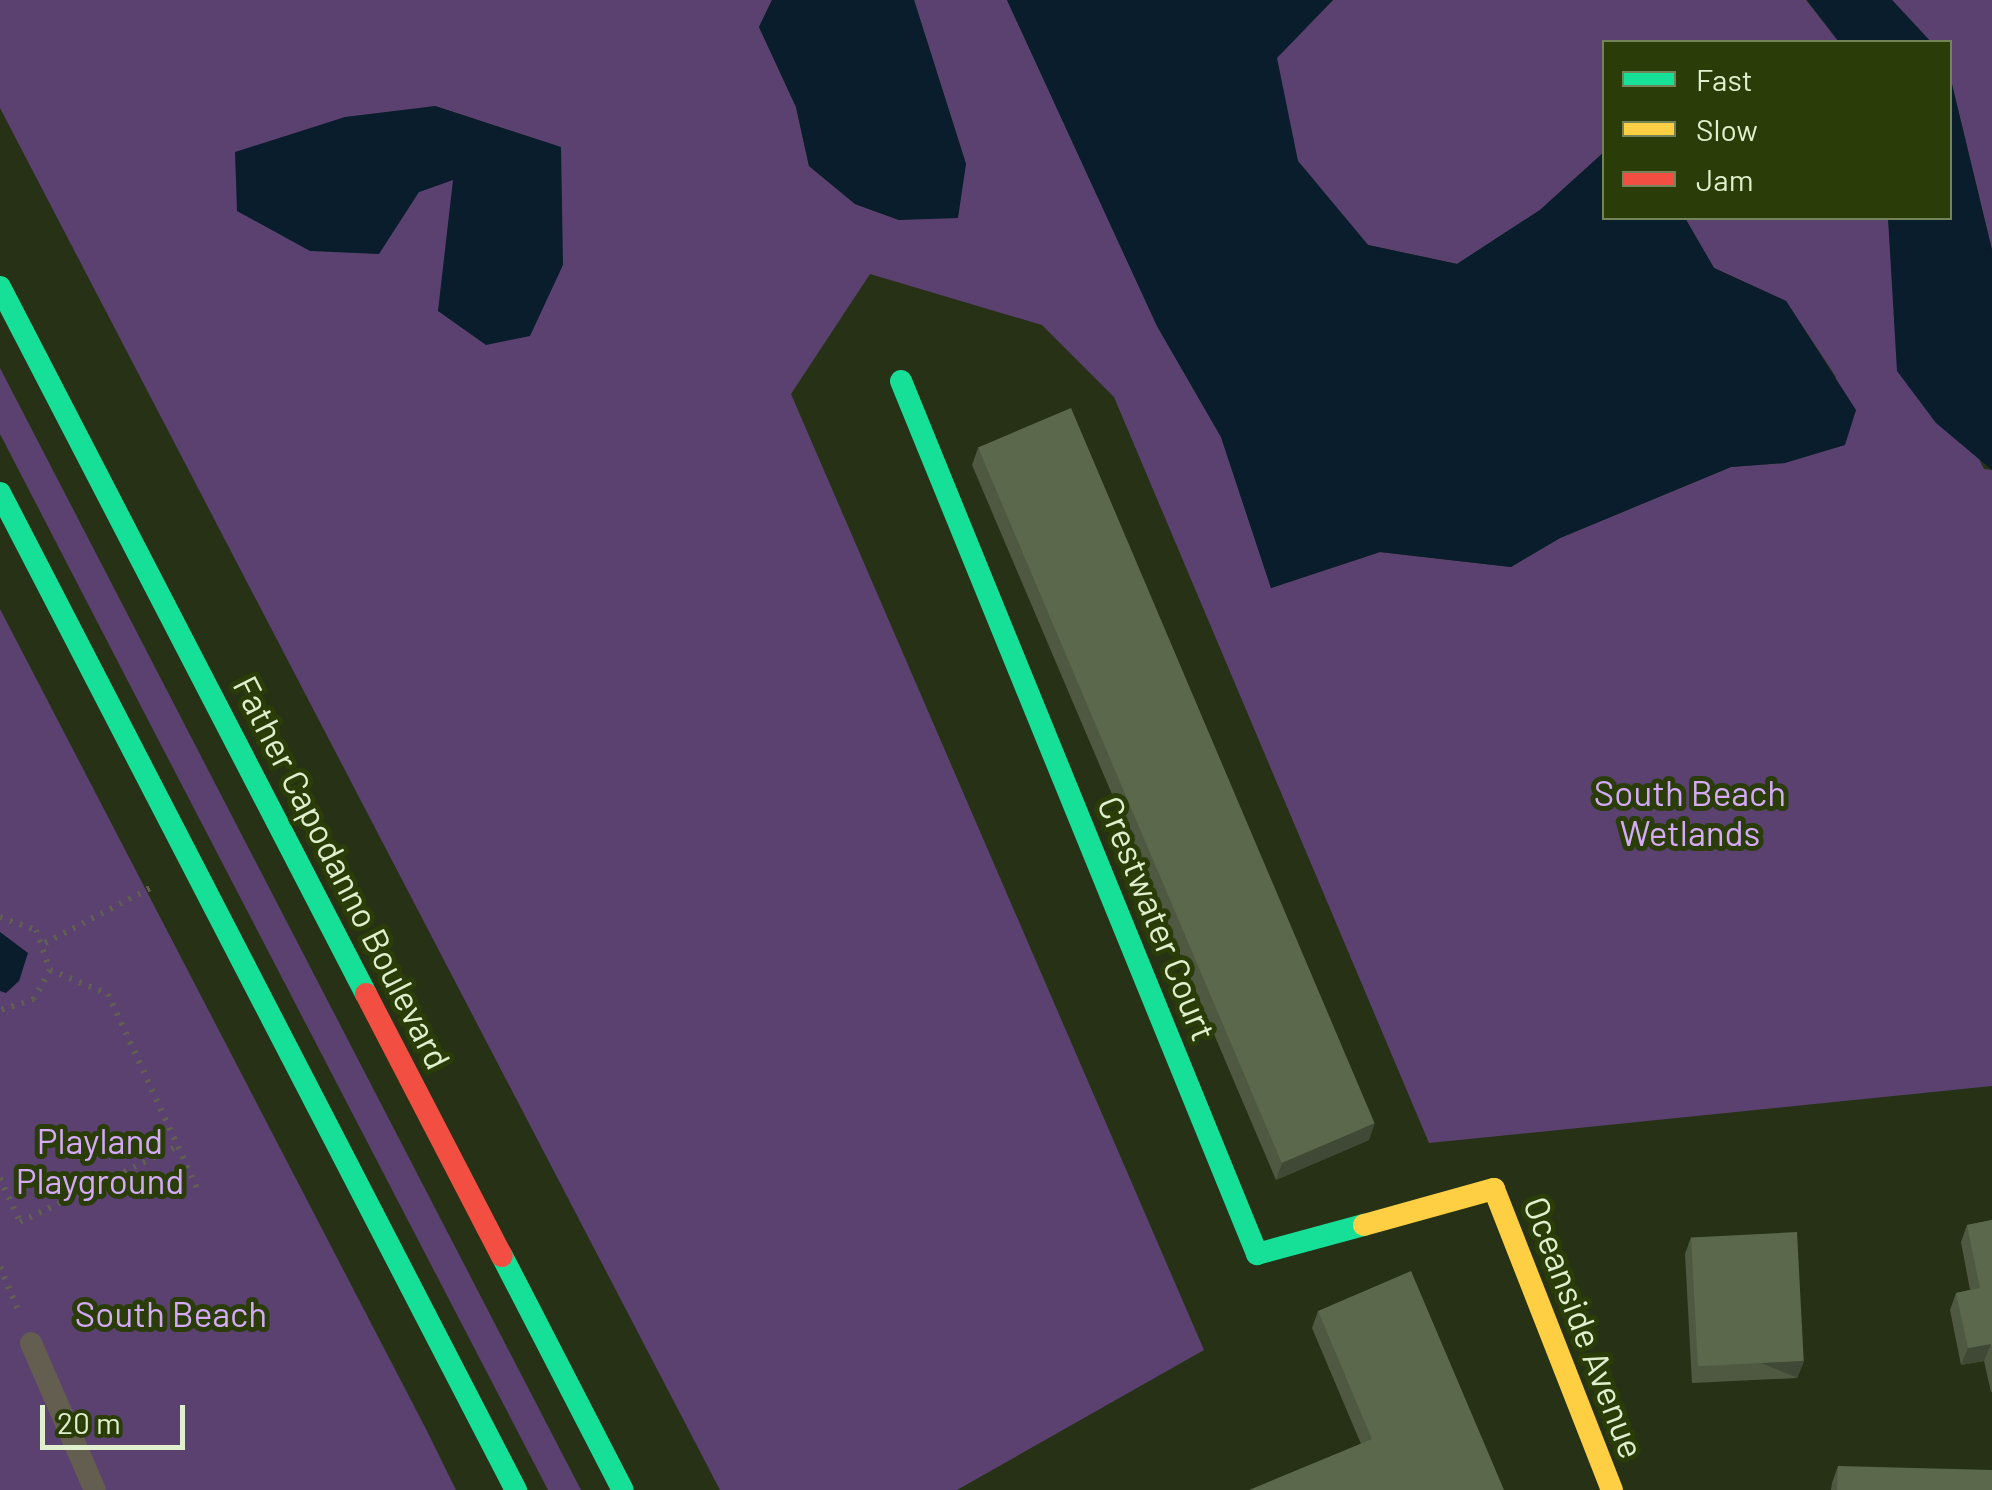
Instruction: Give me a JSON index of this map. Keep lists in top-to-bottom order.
{
  "streets": {
    "main road": ["Father Capodanno Boulevard", "Crestwater Court", "Oceanside Avenue"]
  },
  "crossings": [
    ["Crestwater Court", "Oceanside Avenue"]
  ],
  "parks": ["South Beach Wetlands", "Playland Playground", "South Beach"],
  "legend": ["Fast", "Slow", "Jam"],
  "scale_bar": "20 m"
}
